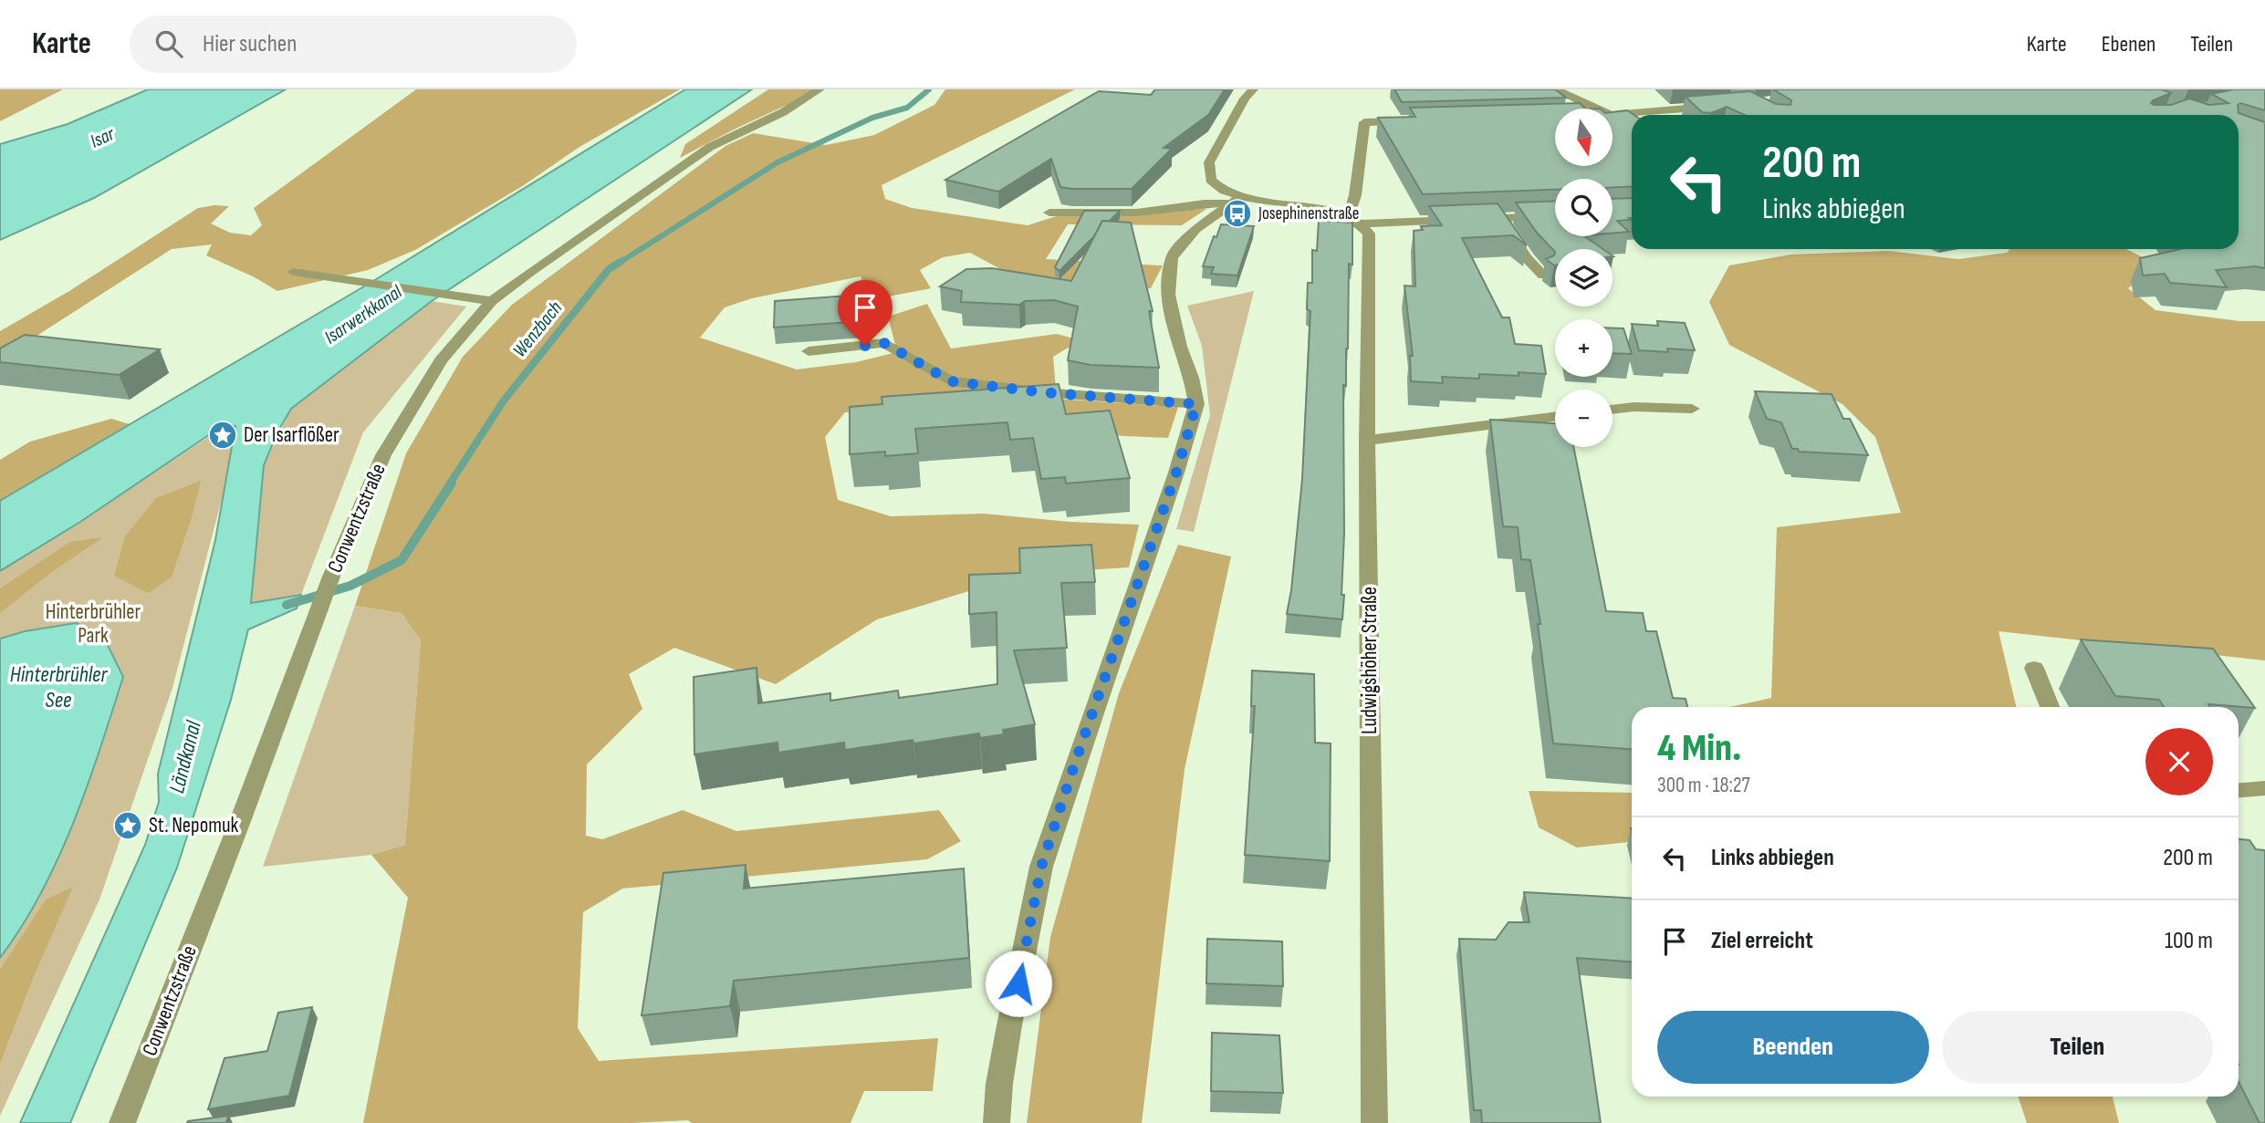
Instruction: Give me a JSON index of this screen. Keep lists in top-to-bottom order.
{
  "streets": {
    "street": ["Conwentzstraße", "Ludwigshöher Straße"]
  },
  "water": [
    "Isar",
    "Isarwerkkanal",
    "Wenzbach",
    "Hinterbrühler See",
    "Ländkanal"
  ],
  "parks": ["Hinterbrühler Park"],
  "places": {
    "bus stop": ["Josephinenstraße"],
    "place": ["Der Isarflößer", "St. Nepomuk"]
  },
  "north": "bottom",
  "page": {
    "header": "Karte",
    "search": "Hier suchen",
    "nav": ["Karte", "Ebenen", "Teilen"],
    "map_buttons": ["+", "−"],
    "turn": ["200 m", "Links abbiegen"],
    "heading": ["4 Min.", "300 m · 18:27"],
    "list": [
      {
        "name": "Links abbiegen",
        "value": "200 m"
      },
      {
        "name": "Ziel erreicht",
        "value": "100 m"
      }
    ],
    "buttons": ["Beenden", "Teilen"]
  }
}
